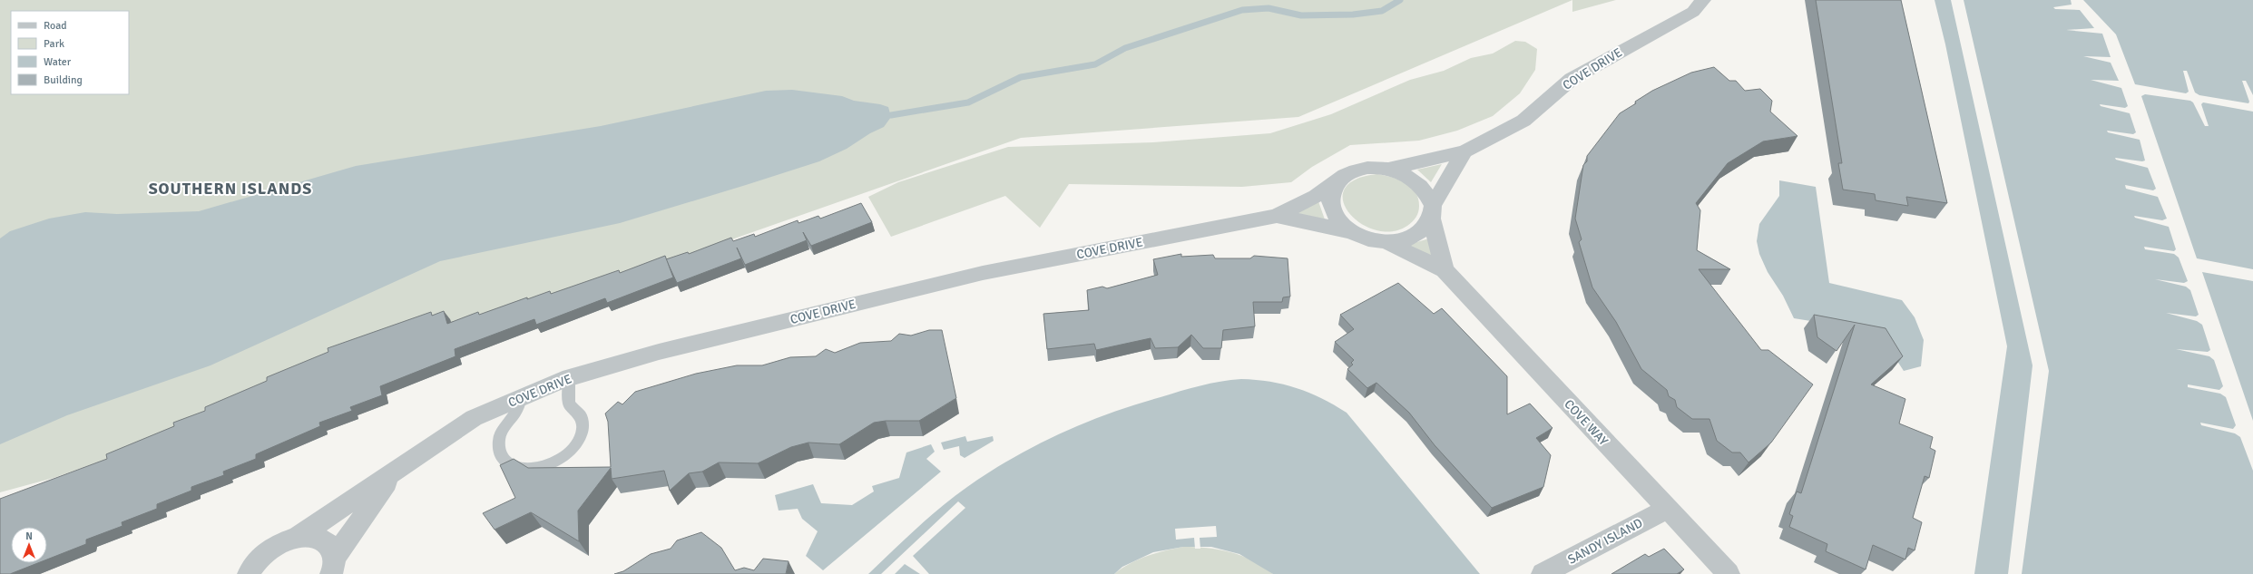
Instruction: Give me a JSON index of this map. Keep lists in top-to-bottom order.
{
  "streets": {
    "street": ["COVE DRIVE", "COVE WAY", "SANDY ISLAND"]
  },
  "crossings": [
    ["COVE DRIVE", "COVE WAY"],
    ["COVE WAY", "SANDY ISLAND"]
  ],
  "districts": ["SOUTHERN ISLANDS"],
  "legend": [
    "Road",
    "Park",
    "Water",
    "Building"
  ],
  "north": "top"
}
